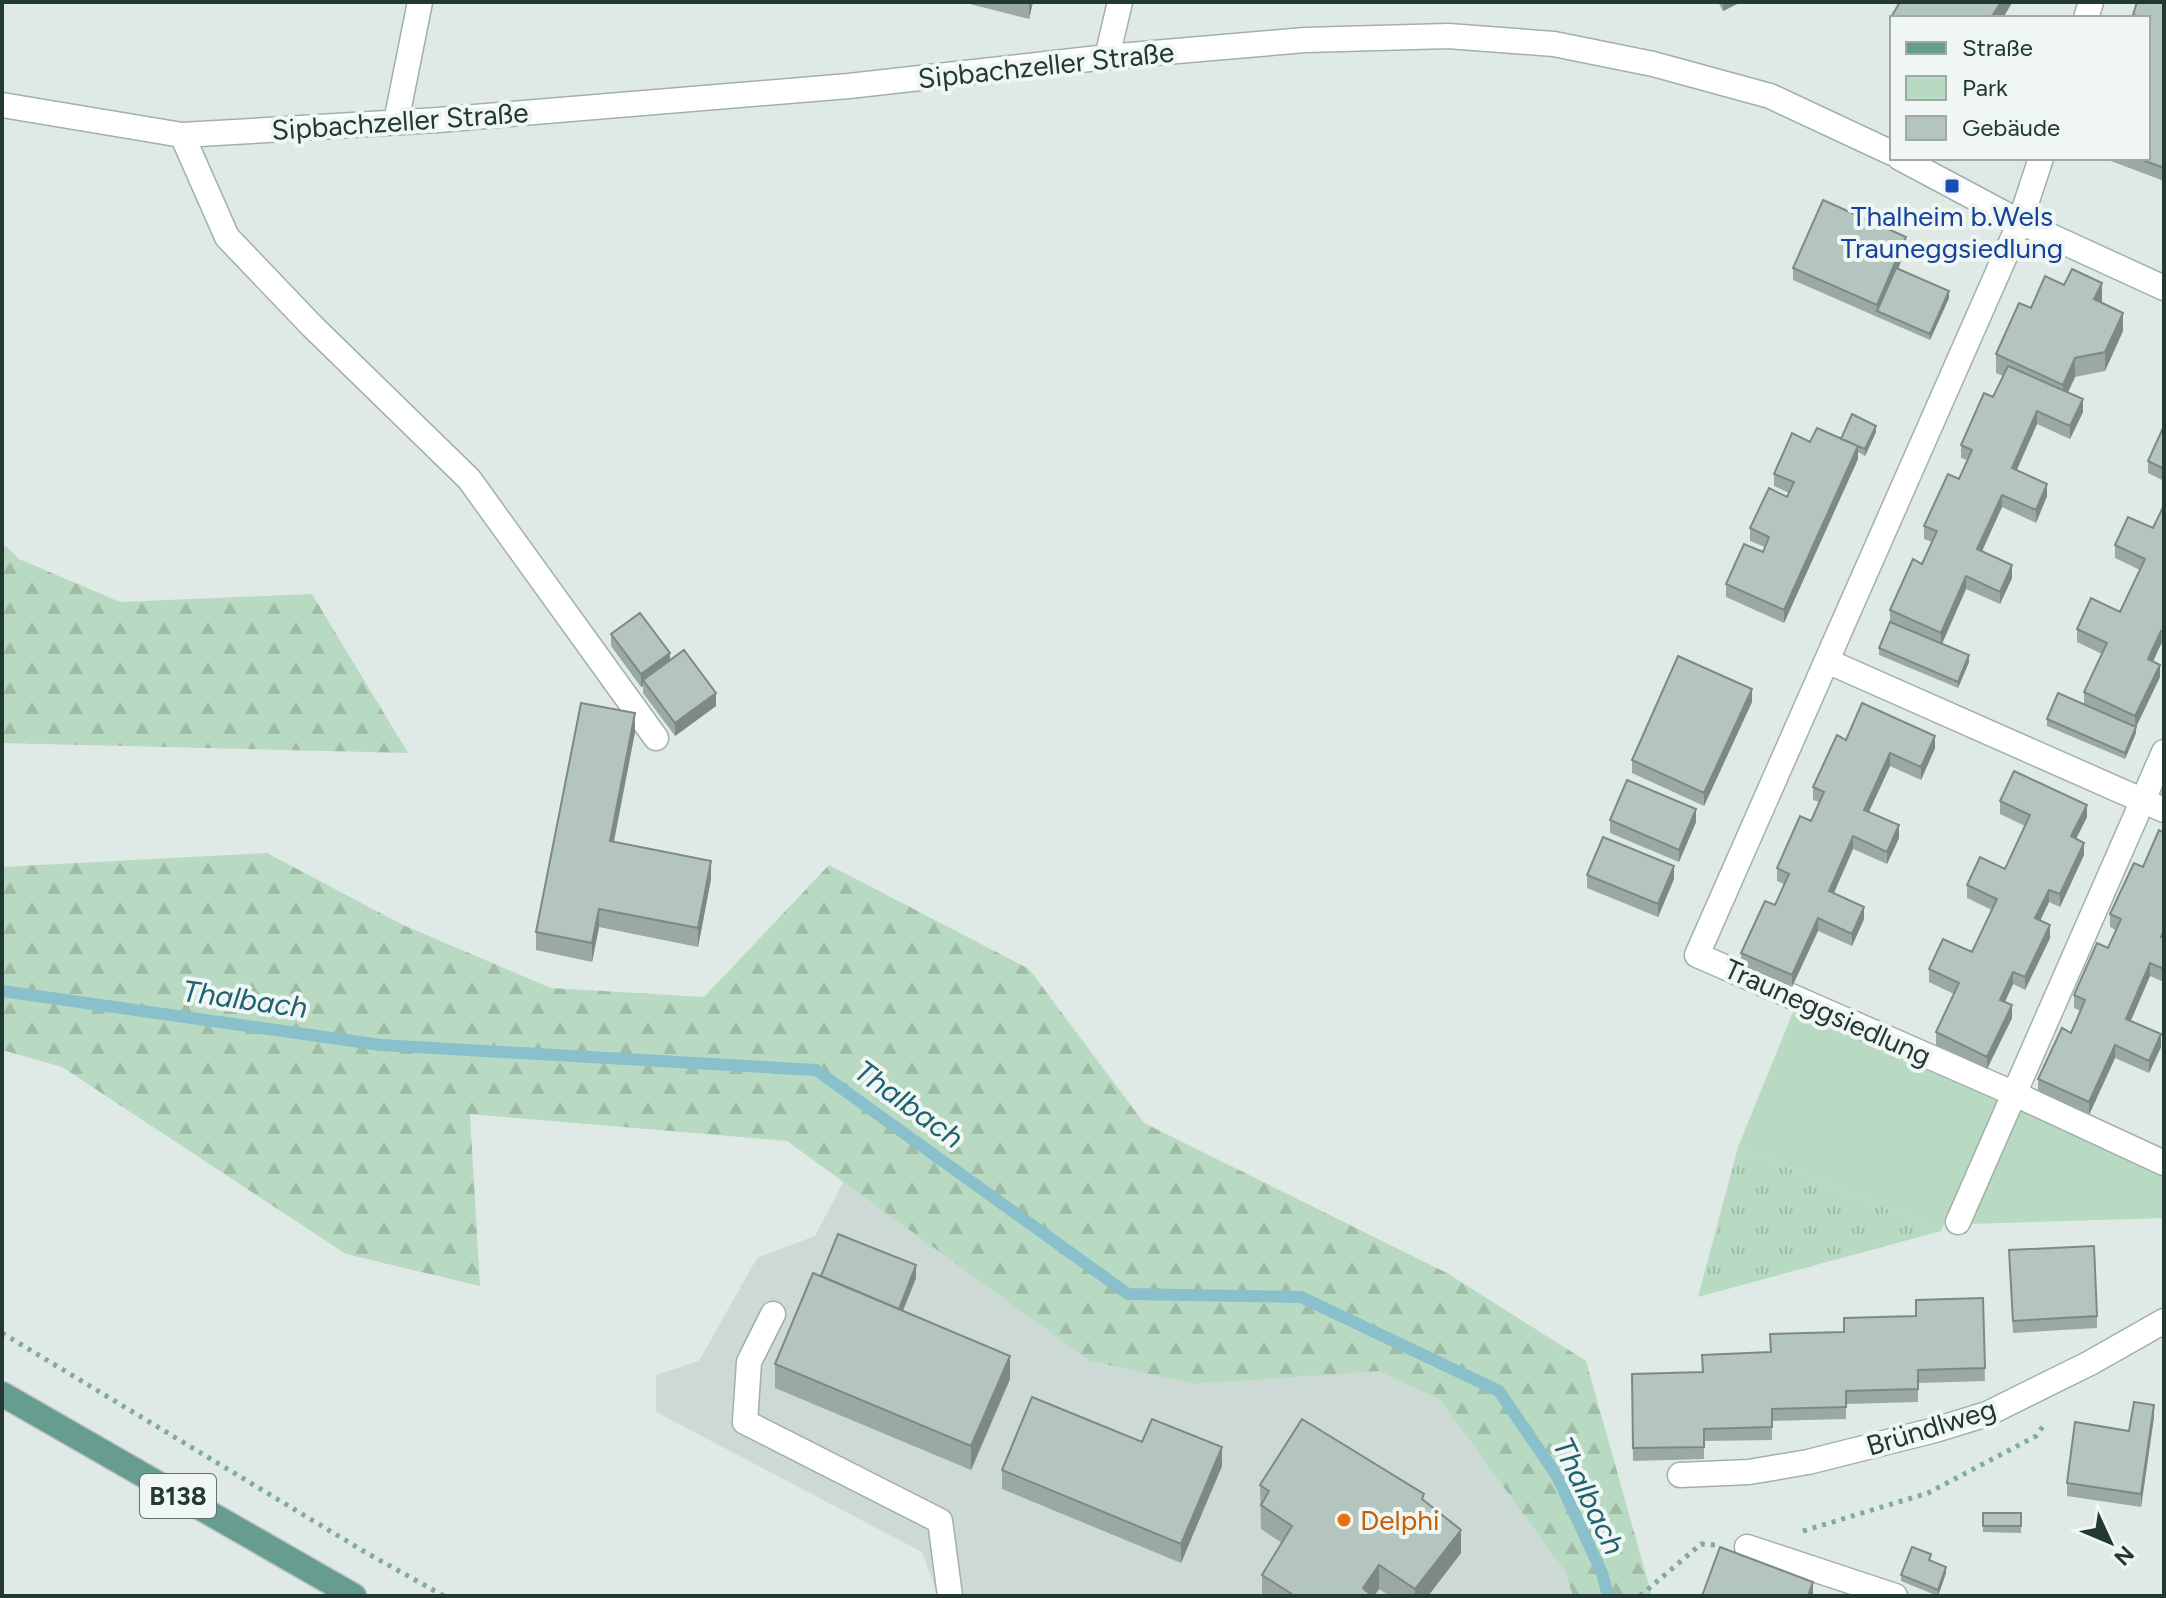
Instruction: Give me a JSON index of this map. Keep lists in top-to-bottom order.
{
  "streets": {
    "main road": ["B138"],
    "street": ["Sipbachzeller Straße", "Trauneggsiedlung", "Bründlweg"]
  },
  "water": ["Thalbach"],
  "places": {
    "transit": ["Thalheim b.Wels Trauneggsiedlung"],
    "other": ["Delphi"]
  },
  "legend": ["Straße", "Park", "Gebäude"],
  "north": "bottom right"
}
